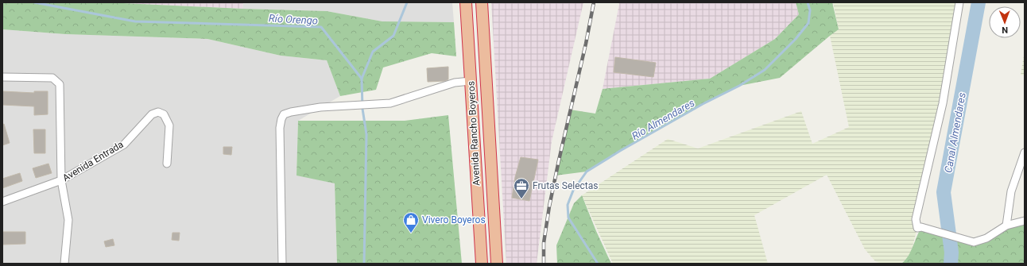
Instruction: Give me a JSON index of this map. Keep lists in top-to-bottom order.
{
  "streets": {
    "highway": ["Avenida Rancho Boyeros"],
    "street": ["Avenida Entrada"]
  },
  "water": ["Río Orengo", "Río Almendares", "Canal Almendares"],
  "places": {
    "office": ["Frutas Selectas"],
    "shop": ["Vivero Boyeros"]
  },
  "north": "bottom"
}
